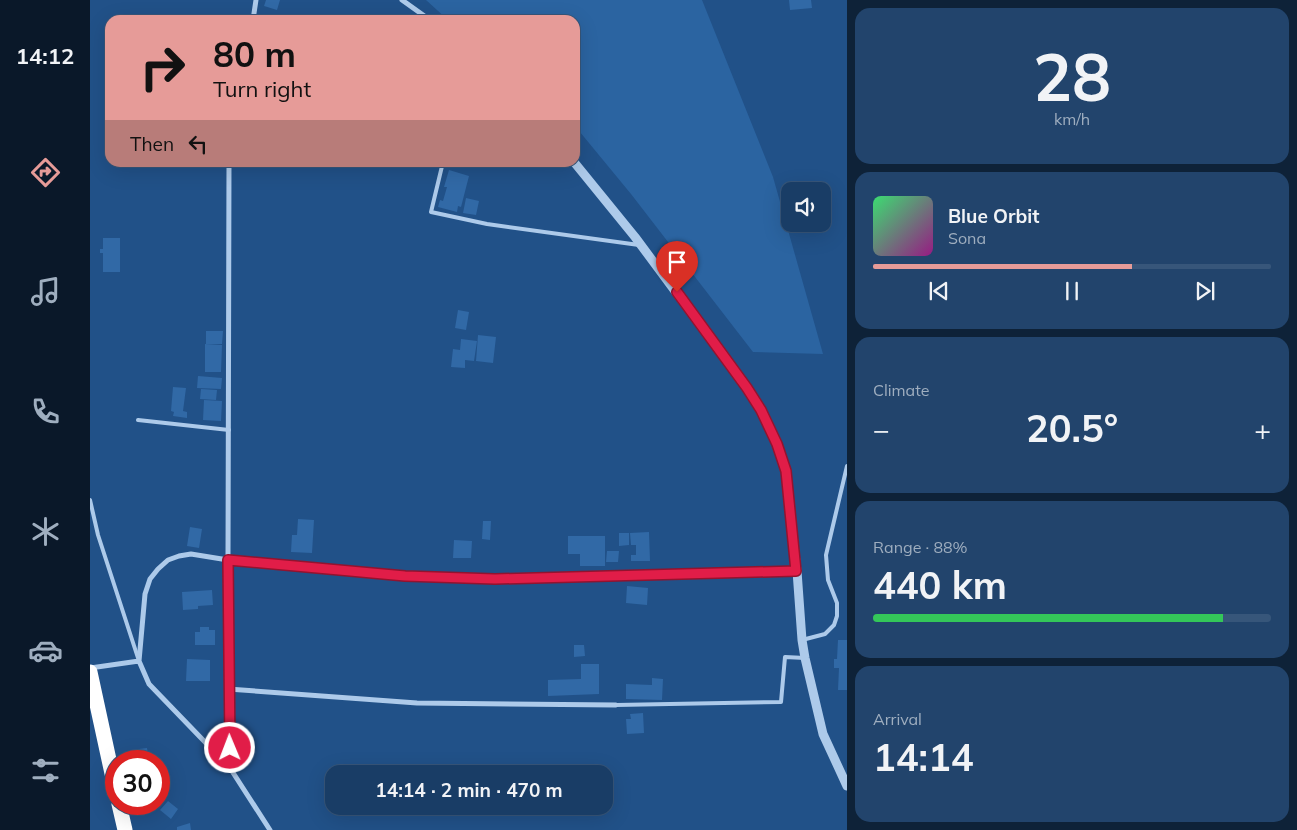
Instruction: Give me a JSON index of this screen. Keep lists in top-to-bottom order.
{
  "page": {
    "tabs": "14:12",
    "tile": [
      ["28", "km/h"],
      "Climate",
      ["Range · 88%", "440 km"],
      ["Arrival", "14:14"]
    ],
    "turn": ["80 m", "Turn right"],
    "then": "Then",
    "song": ["Blue Orbit", "Sona"],
    "heat": ["−", "20.5°", "+"],
    "limit": "30",
    "trip": "14:14 · 2 min · 470 m"
  }
}
